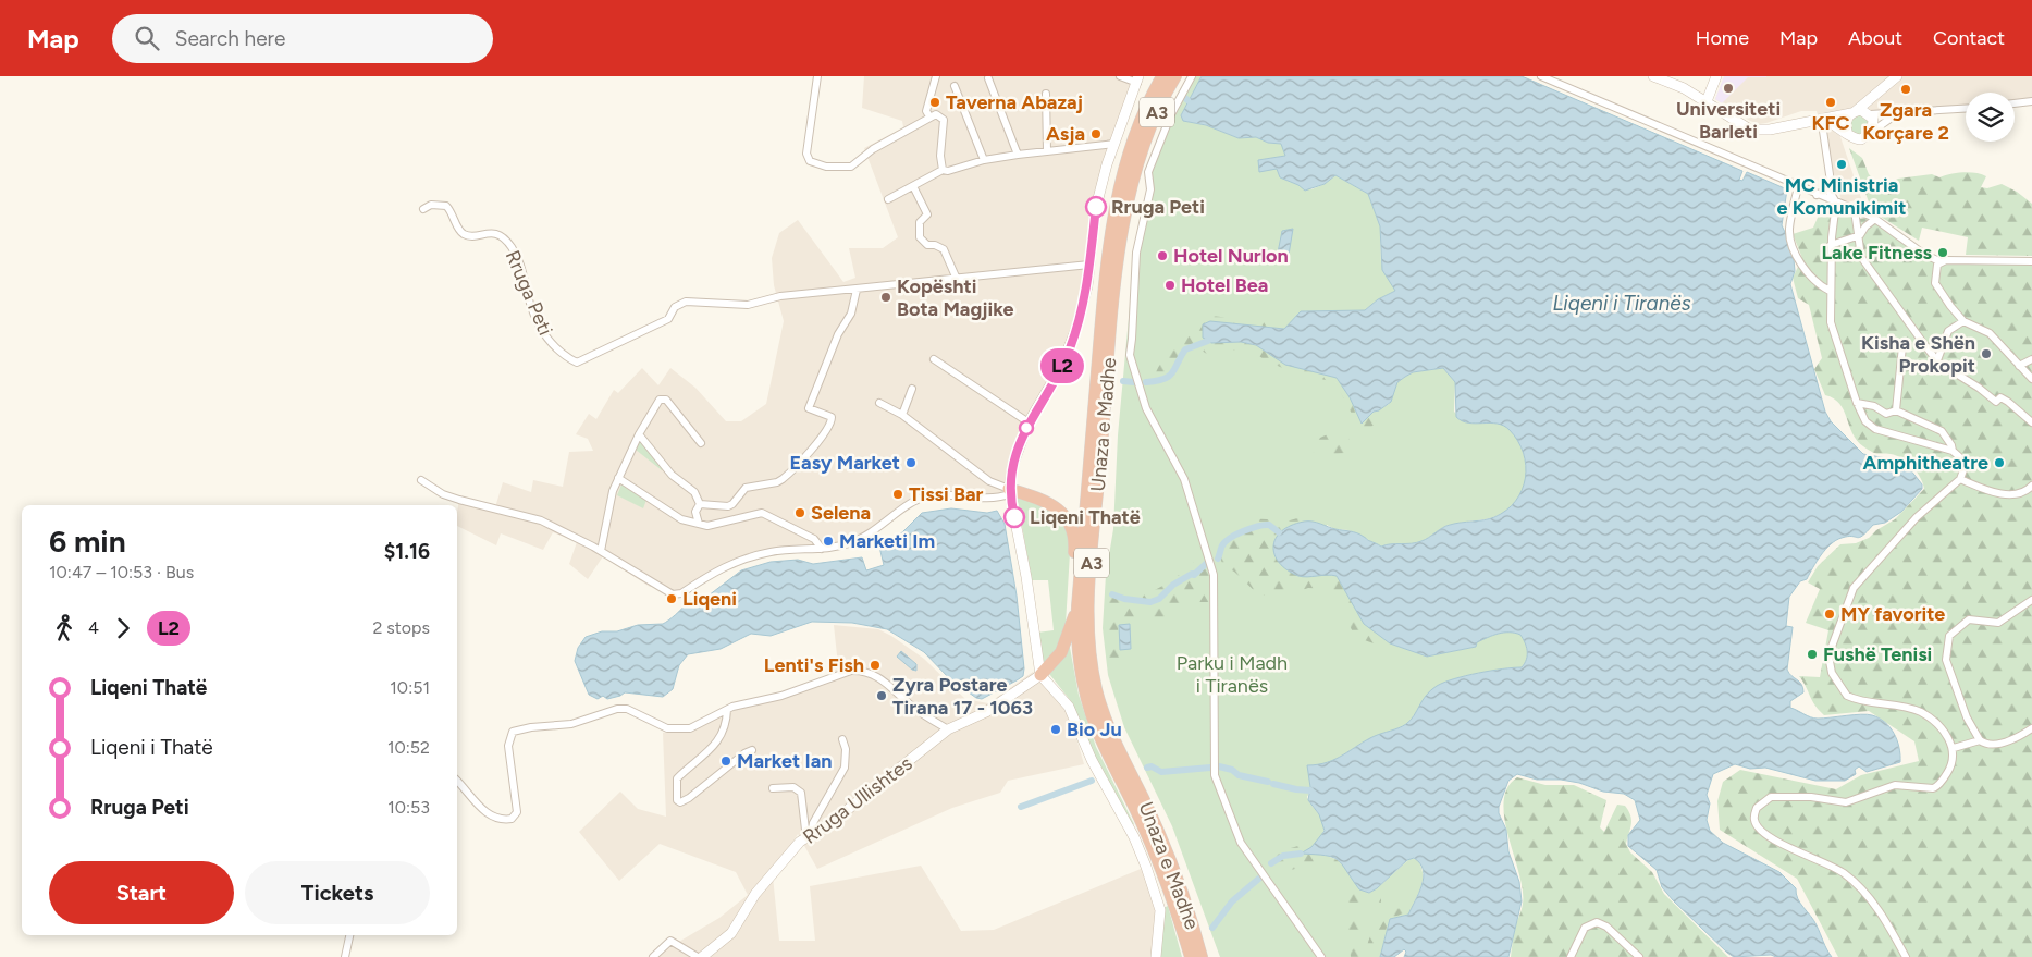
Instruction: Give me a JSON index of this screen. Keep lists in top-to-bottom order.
{
  "streets": {
    "highway": ["A3", "Unaza e Madhe"],
    "street": ["Rruga Peti", "Rruga Ullishtes"]
  },
  "water": ["Liqeni i Tiranës"],
  "parks": ["Parku i Madh i Tiranës"],
  "places": [
    "Universiteti Barleti",
    "Zgara Korçare 2",
    "Taverna Abazaj",
    "KFC",
    "Asja",
    "MC Ministria e Komunikimit",
    "Rruga Peti",
    "Lake Fitness",
    "Hotel Nurlon",
    "Hotel Bea",
    "Kopështi Bota Magjike",
    "Kisha e Shën Prokopit",
    "Easy Market",
    "Amphitheatre",
    "Tissi Bar",
    "Selena",
    "Liqeni Thatë",
    "Marketi Im",
    "Liqeni",
    "MY favorite",
    "Fushë Tenisi",
    "Lenti's Fish",
    "Zyra Postare Tirana 17 - 1063",
    "Bio Ju",
    "Market Ian"
  ],
  "lines": ["bus line L2"],
  "page": {
    "header": "Map",
    "search": "Search here",
    "nav": [
      "Home",
      "Map",
      "About",
      "Contact"
    ],
    "on_map": "L2",
    "heading": ["6 min", "10:47 – 10:53 · Bus", "$1.16"],
    "legs": ["4", "L2", "2 stops"],
    "list": [
      {
        "name": "Liqeni Thatë",
        "value": "10:51"
      },
      {
        "name": "Liqeni i Thatë",
        "value": "10:52"
      },
      {
        "name": "Rruga Peti",
        "value": "10:53"
      }
    ],
    "buttons": ["Start", "Tickets"]
  }
}
